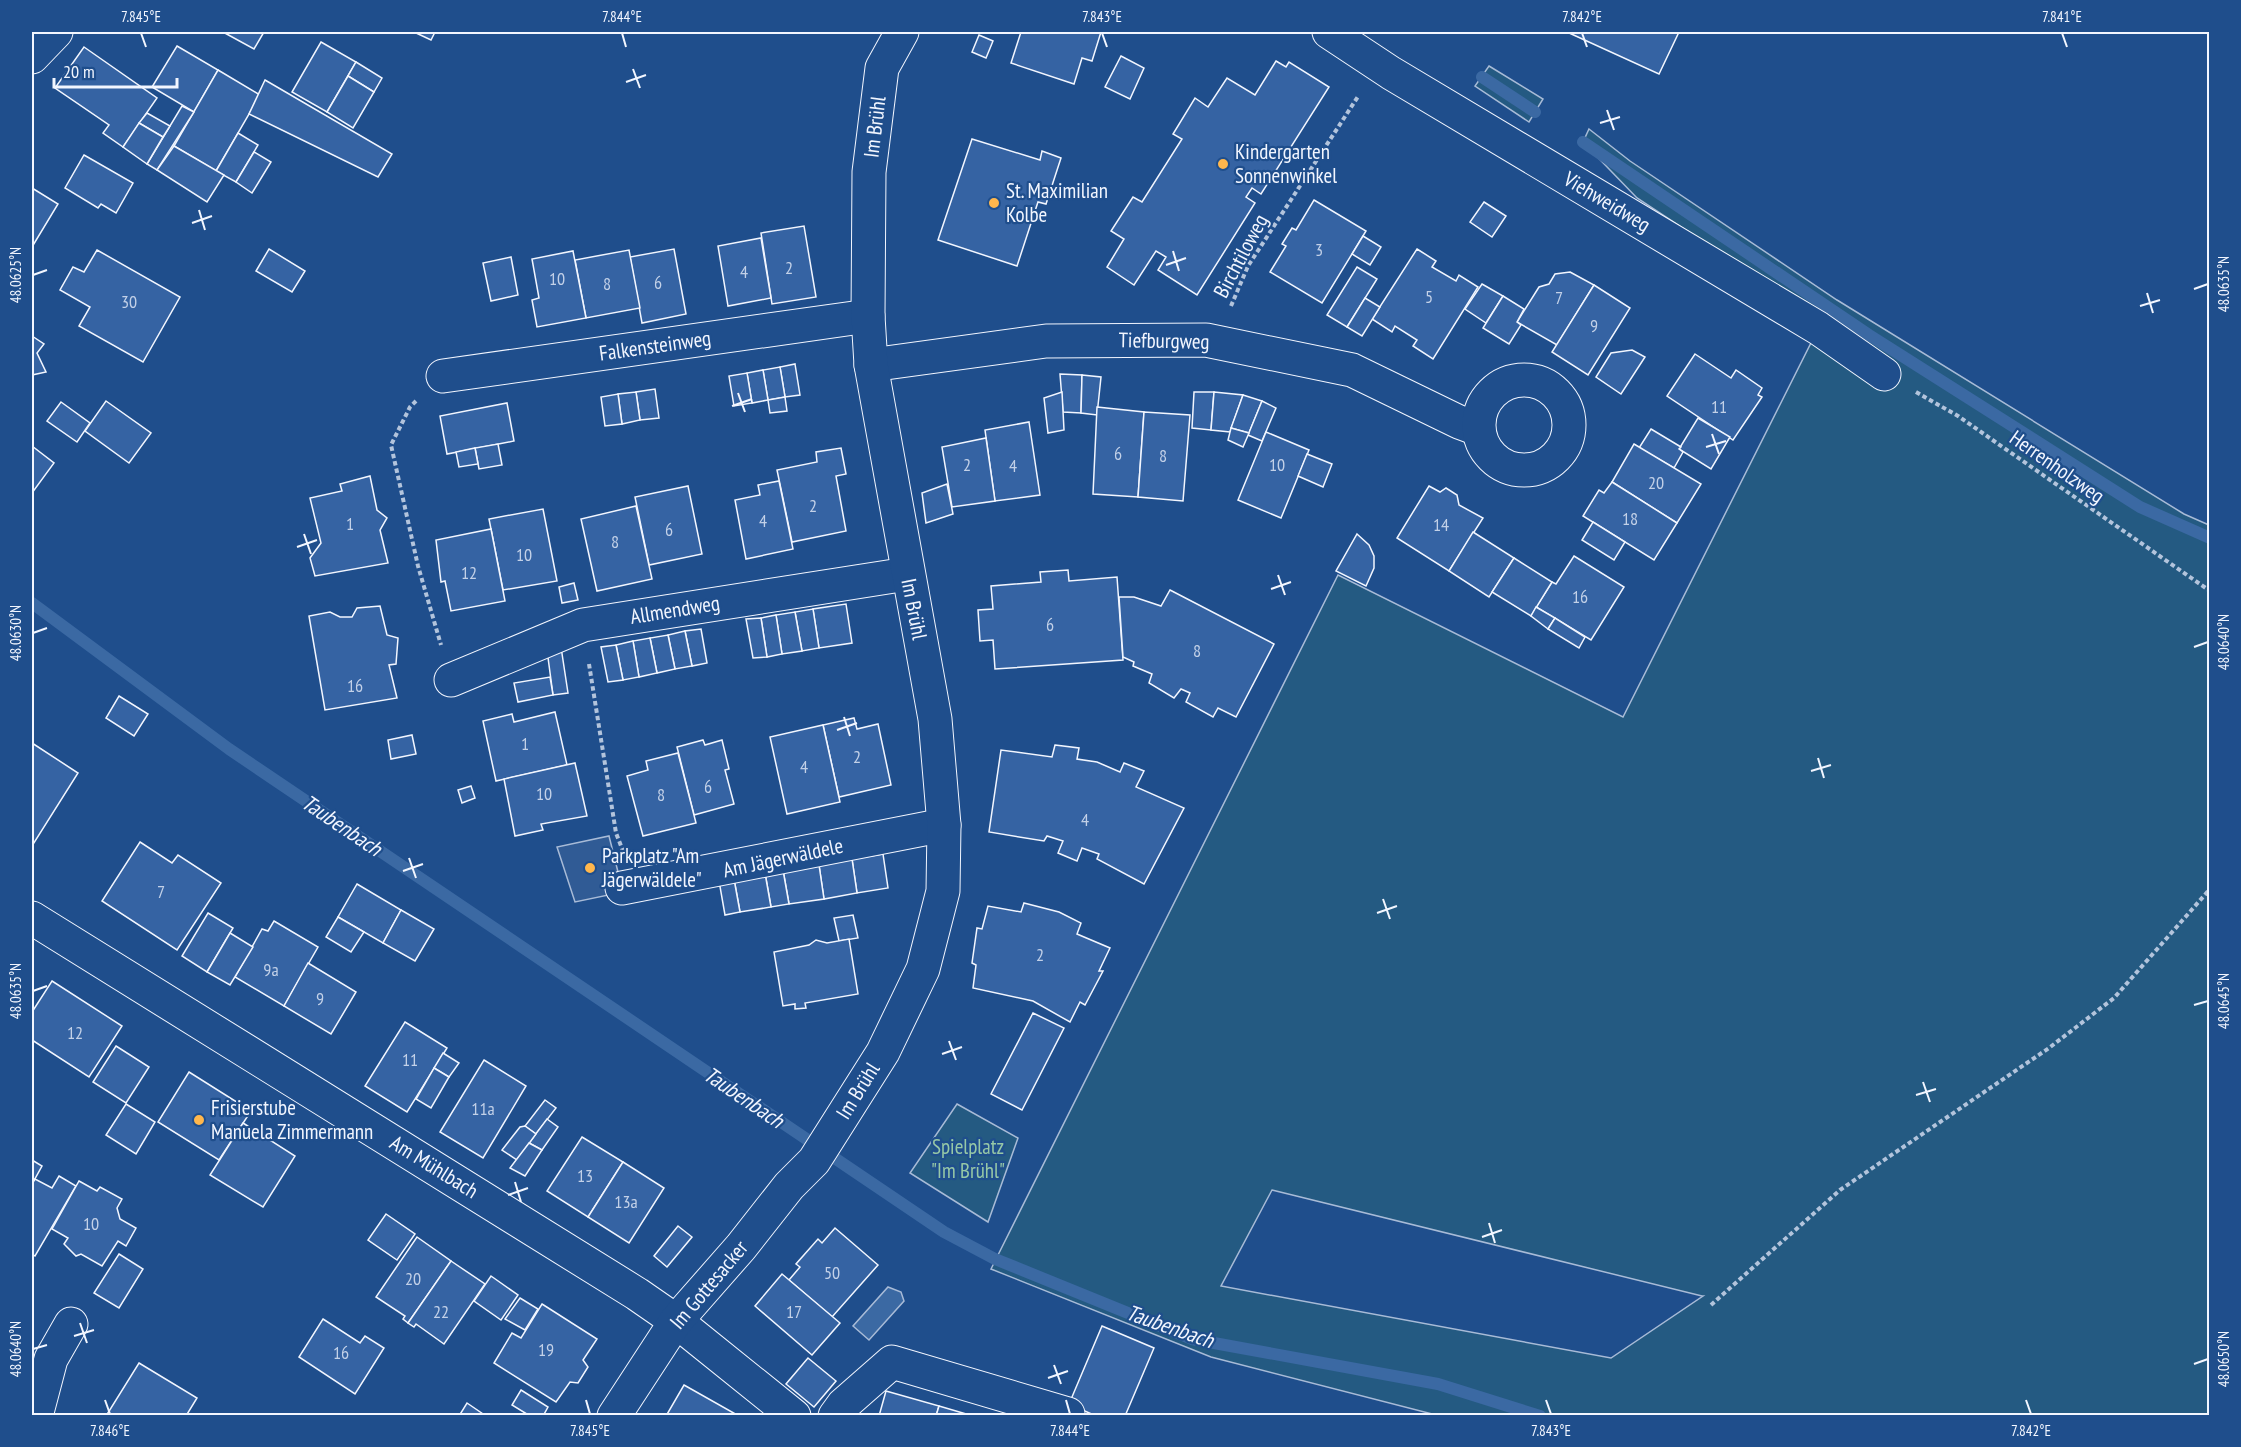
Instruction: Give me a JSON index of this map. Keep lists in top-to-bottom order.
{
  "streets": {
    "street": [
      "Im Brühl",
      "Viehweidweg",
      "Tiefburgweg",
      "Falkensteinweg",
      "Allmendweg",
      "Am Jägerwäldele",
      "Am Mühlbach",
      "Im Gottesacker"
    ],
    "path": ["Birchtiloweg", "Herrenholzweg"]
  },
  "crossings": [
    ["Im Brühl", "Tiefburgweg"],
    ["Im Brühl", "Falkensteinweg"],
    ["Im Brühl", "Allmendweg"],
    ["Im Brühl", "Am Jägerwäldele"],
    ["Im Brühl", "Im Gottesacker"],
    ["Viehweidweg", "Birchtiloweg"],
    ["Viehweidweg", "Herrenholzweg"],
    ["Birchtiloweg", "Tiefburgweg"],
    ["Am Mühlbach", "Im Gottesacker"]
  ],
  "water": ["Taubenbach"],
  "parks": ["Spielplatz \"Im Brühl\""],
  "places": [
    "Kindergarten Sonnenwinkel",
    "St. Maximilian Kolbe",
    "Parkplatz \"Am Jägerwäldele\"",
    "Frisierstube Manuela Zimmermann"
  ],
  "house_numbers": [
    "3",
    "2",
    "4",
    "10",
    "6",
    "8",
    "5",
    "7",
    "30",
    "9",
    "11",
    "6",
    "8",
    "2",
    "10",
    "4",
    "20",
    "2",
    "18",
    "4",
    "1",
    "14",
    "6",
    "8",
    "10",
    "12",
    "16",
    "6",
    "8",
    "16",
    "1",
    "2",
    "4",
    "6",
    "10",
    "8",
    "4",
    "7",
    "2",
    "9a",
    "9",
    "12",
    "11",
    "11a",
    "13",
    "13a",
    "10",
    "50",
    "20",
    "22",
    "17",
    "19",
    "16"
  ],
  "scale_bar": "20 m",
  "coordinates": [
    "7.845°E",
    "7.844°E",
    "7.843°E",
    "7.842°E",
    "7.841°E",
    "48.0625°N",
    "48.0635°N",
    "48.0630°N",
    "48.0640°N",
    "48.0645°N",
    "48.0650°N",
    "7.846°E"
  ]
}
